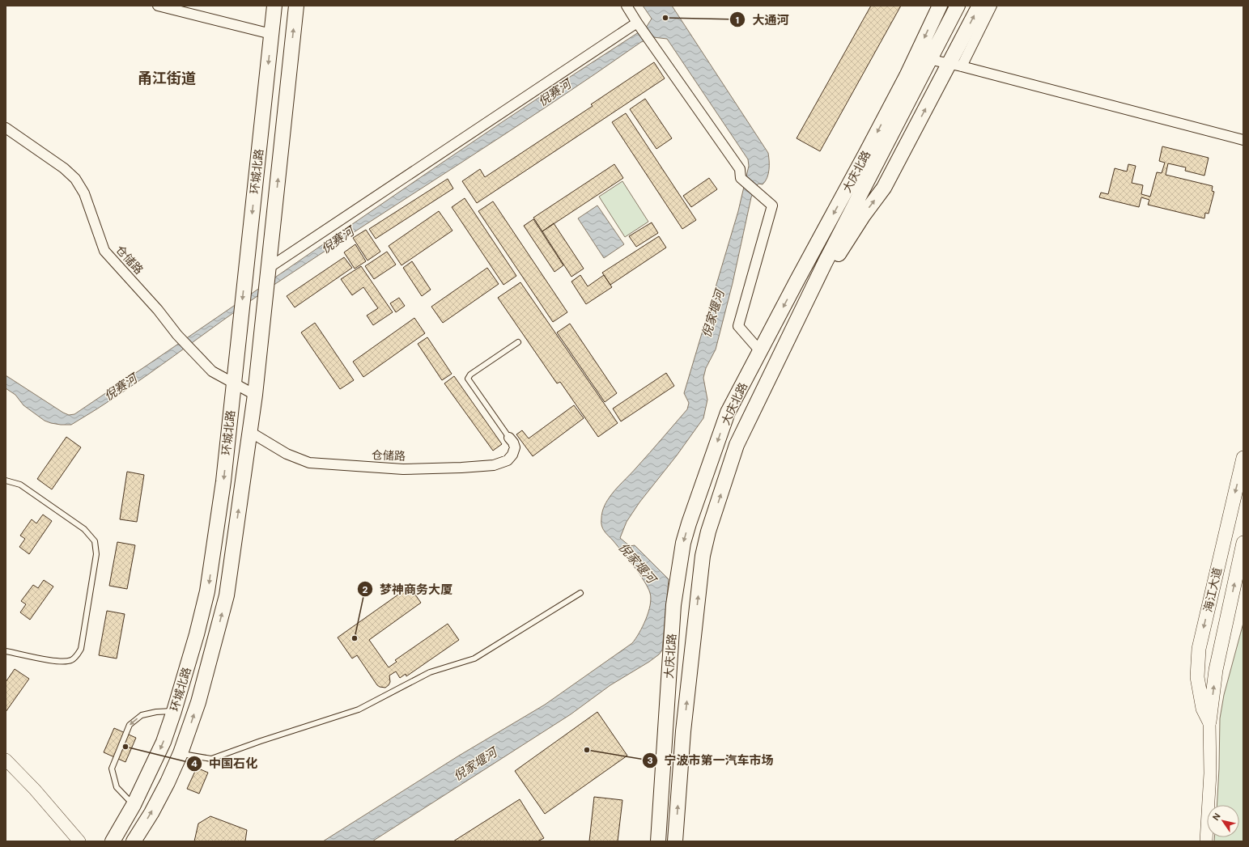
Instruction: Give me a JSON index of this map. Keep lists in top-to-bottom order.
{
  "streets": {
    "main road": ["环城北路", "大庆北路", "海江大道"],
    "street": ["仓储路"]
  },
  "crossings": [
    ["环城北路", "仓储路"]
  ],
  "districts": ["甬江街道"],
  "water": ["倪赛河", "倪家堰河"],
  "places": [
    "大通河",
    "梦神商务大厦",
    "中国石化",
    "宁波市第一汽车市场"
  ],
  "north": "top left"
}
